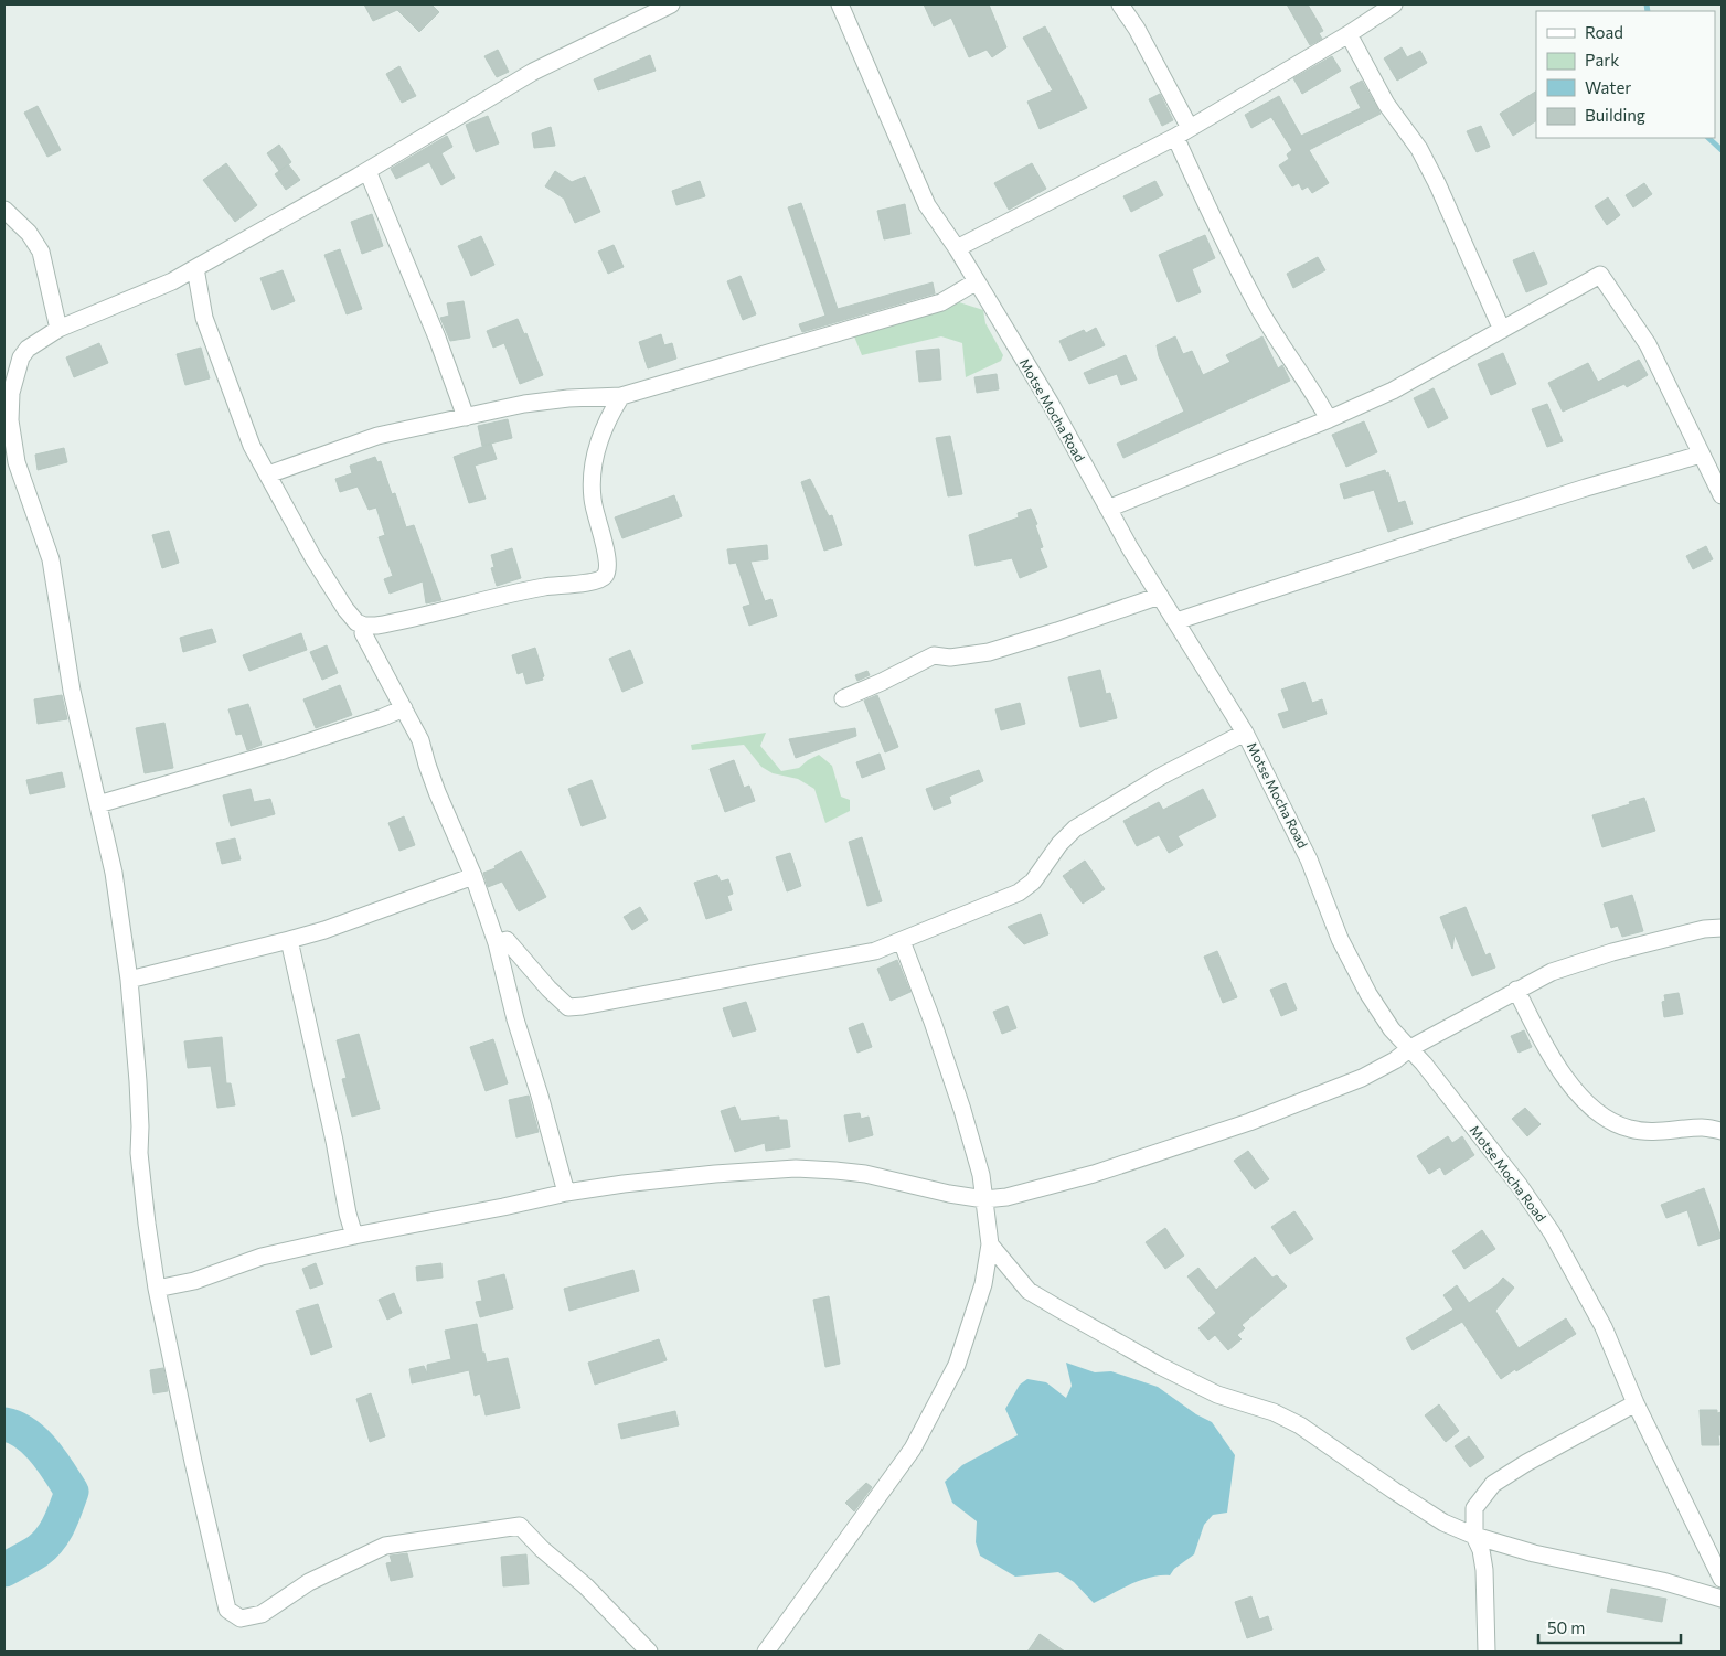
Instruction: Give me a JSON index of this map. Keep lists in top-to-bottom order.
{
  "streets": {
    "street": ["Motse Mocha Road"]
  },
  "legend": [
    "Road",
    "Park",
    "Water",
    "Building"
  ],
  "scale_bar": "50 m"
}
